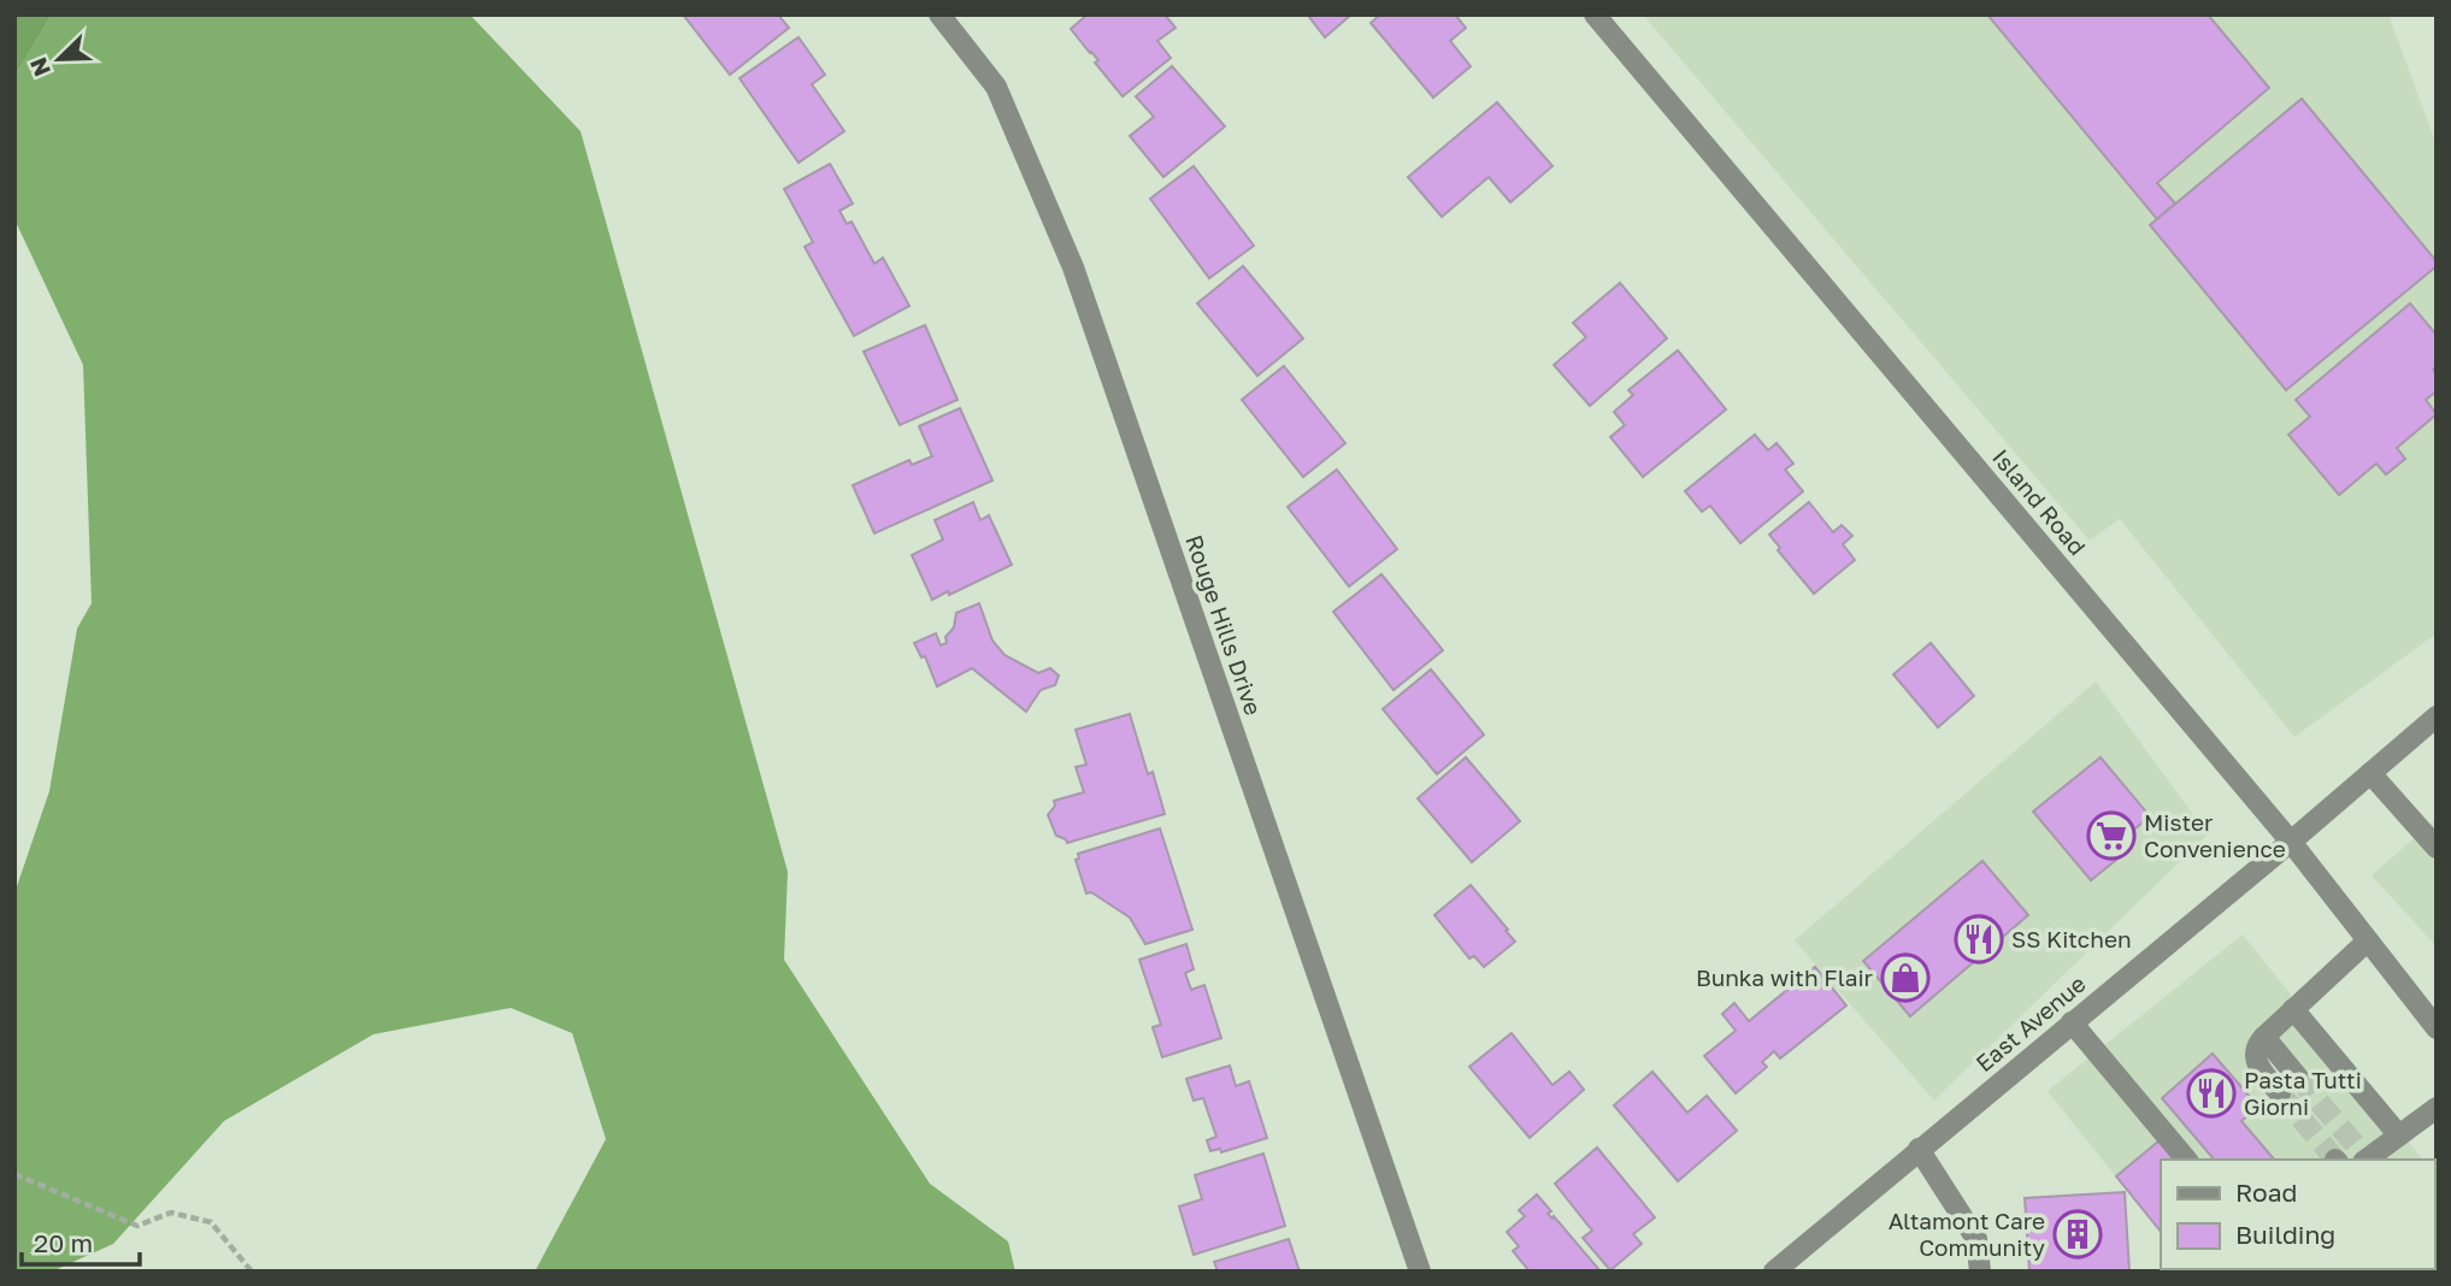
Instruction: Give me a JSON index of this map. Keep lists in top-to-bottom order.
{
  "streets": {
    "street": ["Island Road", "Rouge Hills Drive", "East Avenue"]
  },
  "crossings": [
    ["Island Road", "East Avenue"]
  ],
  "places": {
    "supermarket": ["Mister Convenience"],
    "restaurant": ["SS Kitchen", "Pasta Tutti Giorni"],
    "shop": ["Bunka with Flair"],
    "building": ["Altamont Care Community"]
  },
  "legend": ["Road", "Building"],
  "scale_bar": "20 m",
  "north": "bottom left"
}
